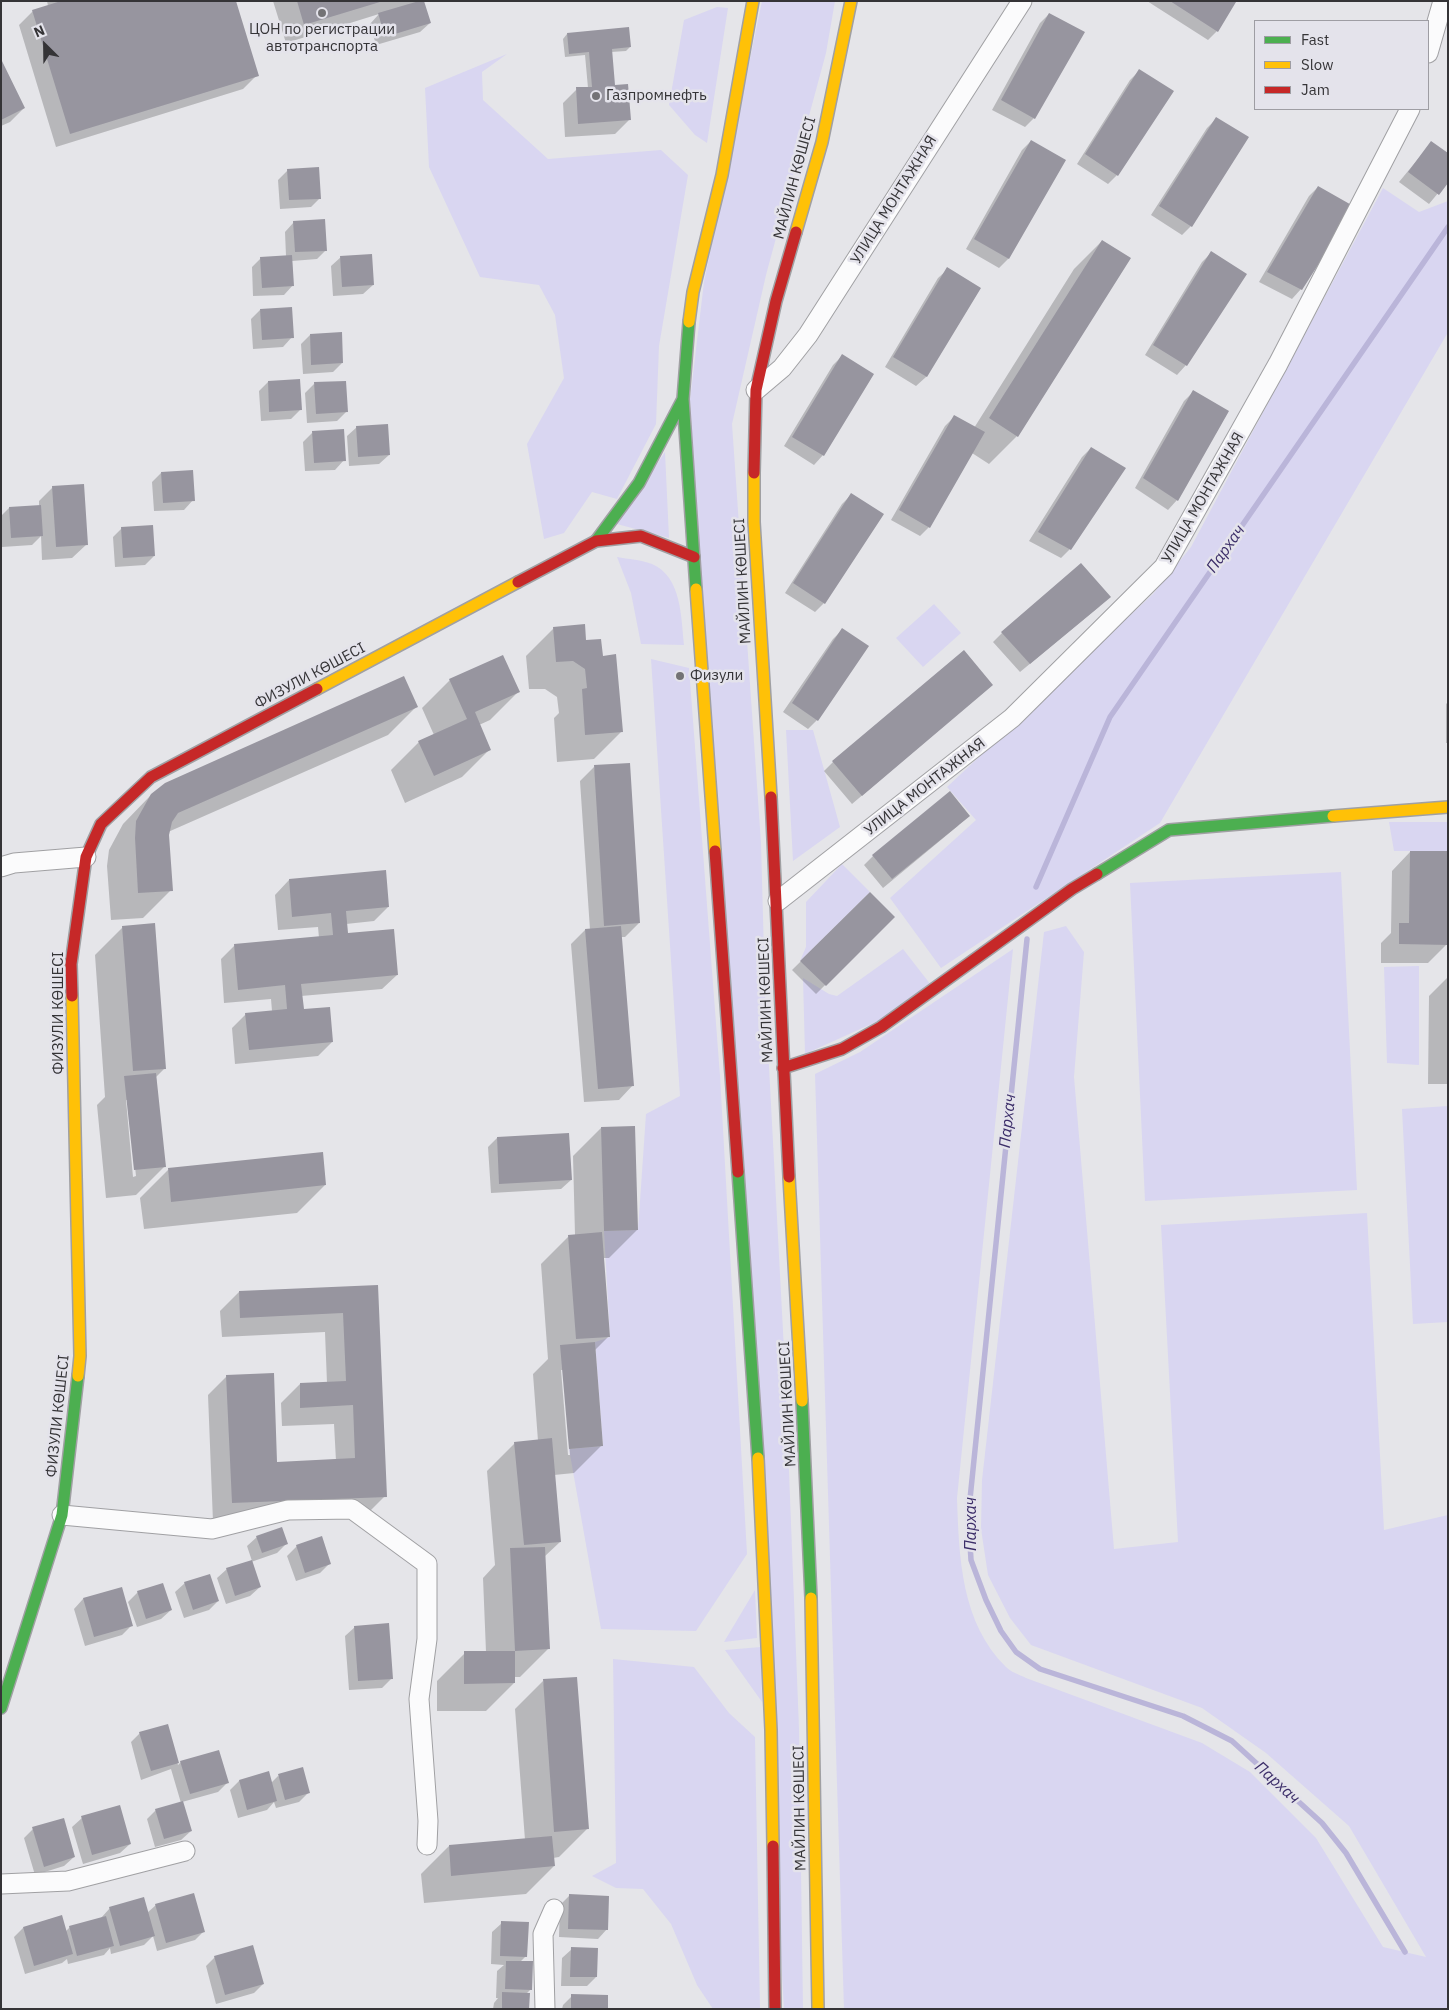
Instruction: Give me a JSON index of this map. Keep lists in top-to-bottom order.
{
  "streets": {
    "main road": ["МАЙЛИН КӨШЕСІ", "ФИЗУЛИ КӨШЕСІ"],
    "street": ["УЛИЦА МОНТАЖНАЯ"]
  },
  "crossings": [
    ["МАЙЛИН КӨШЕСІ", "УЛИЦА МОНТАЖНАЯ"]
  ],
  "water": ["Пархач"],
  "places": ["ЦОН по регистрации автотранспорта", "Газпромнефть", "Физули"],
  "legend": ["Fast", "Slow", "Jam"],
  "north": "top left"
}
